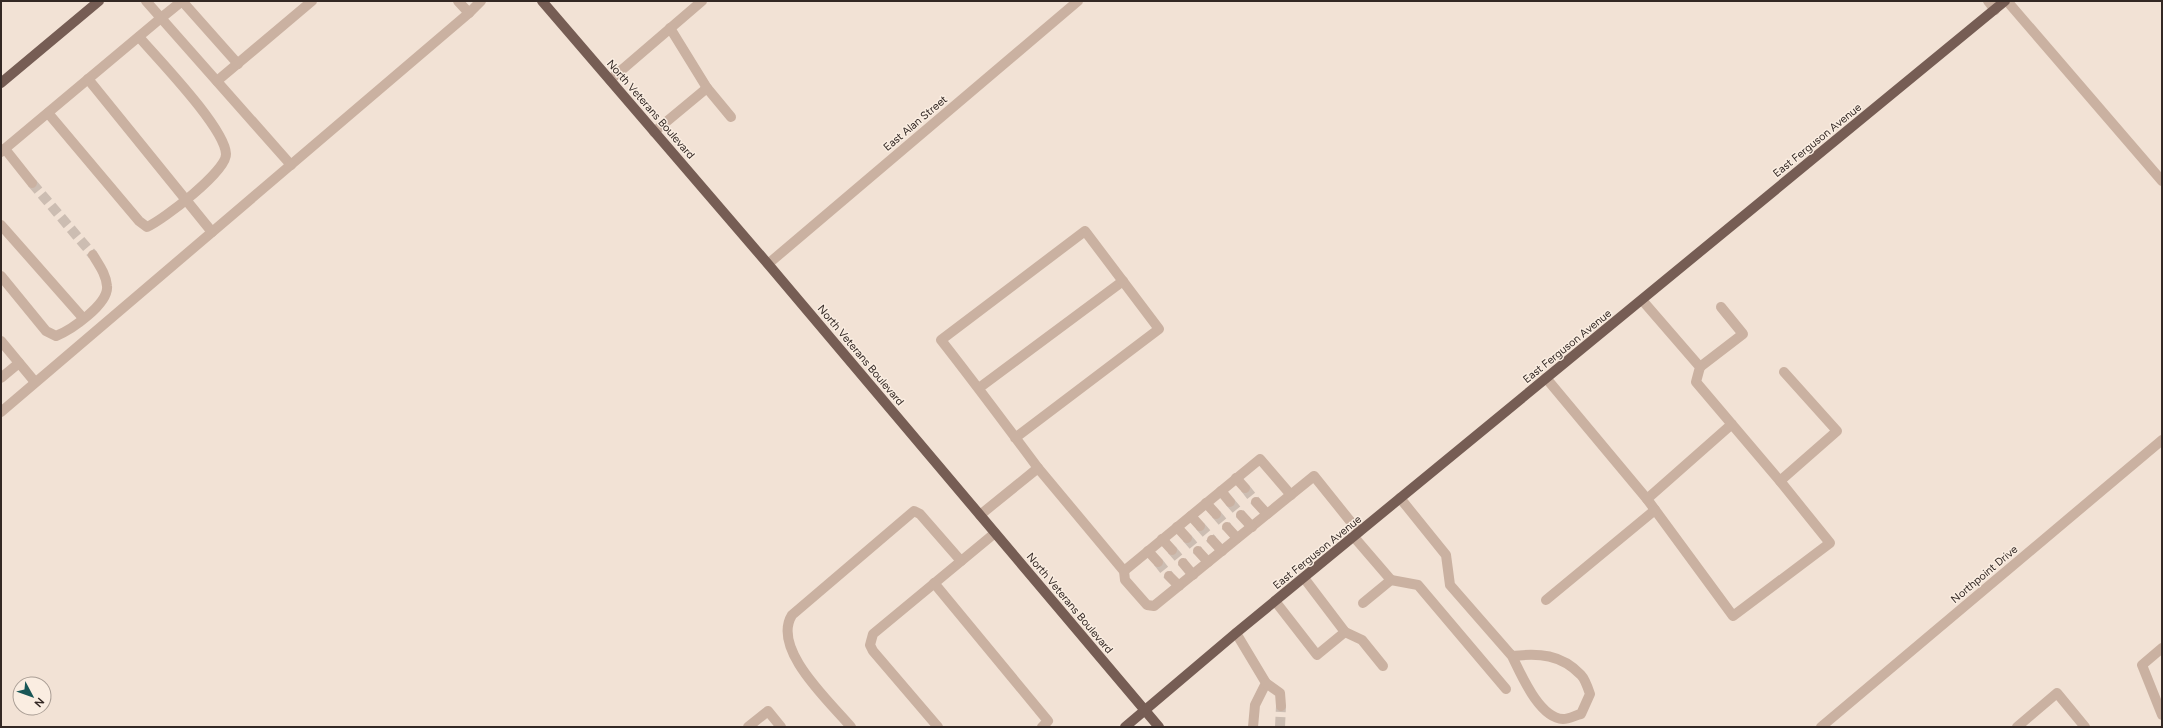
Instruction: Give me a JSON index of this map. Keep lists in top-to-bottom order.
{
  "streets": {
    "main road": ["North Veterans Boulevard", "East Ferguson Avenue"],
    "street": ["East Alan Street", "Northpoint Drive"]
  },
  "crossings": [
    ["North Veterans Boulevard", "East Alan Street"],
    ["North Veterans Boulevard", "East Ferguson Avenue"]
  ],
  "north": "bottom right"
}
